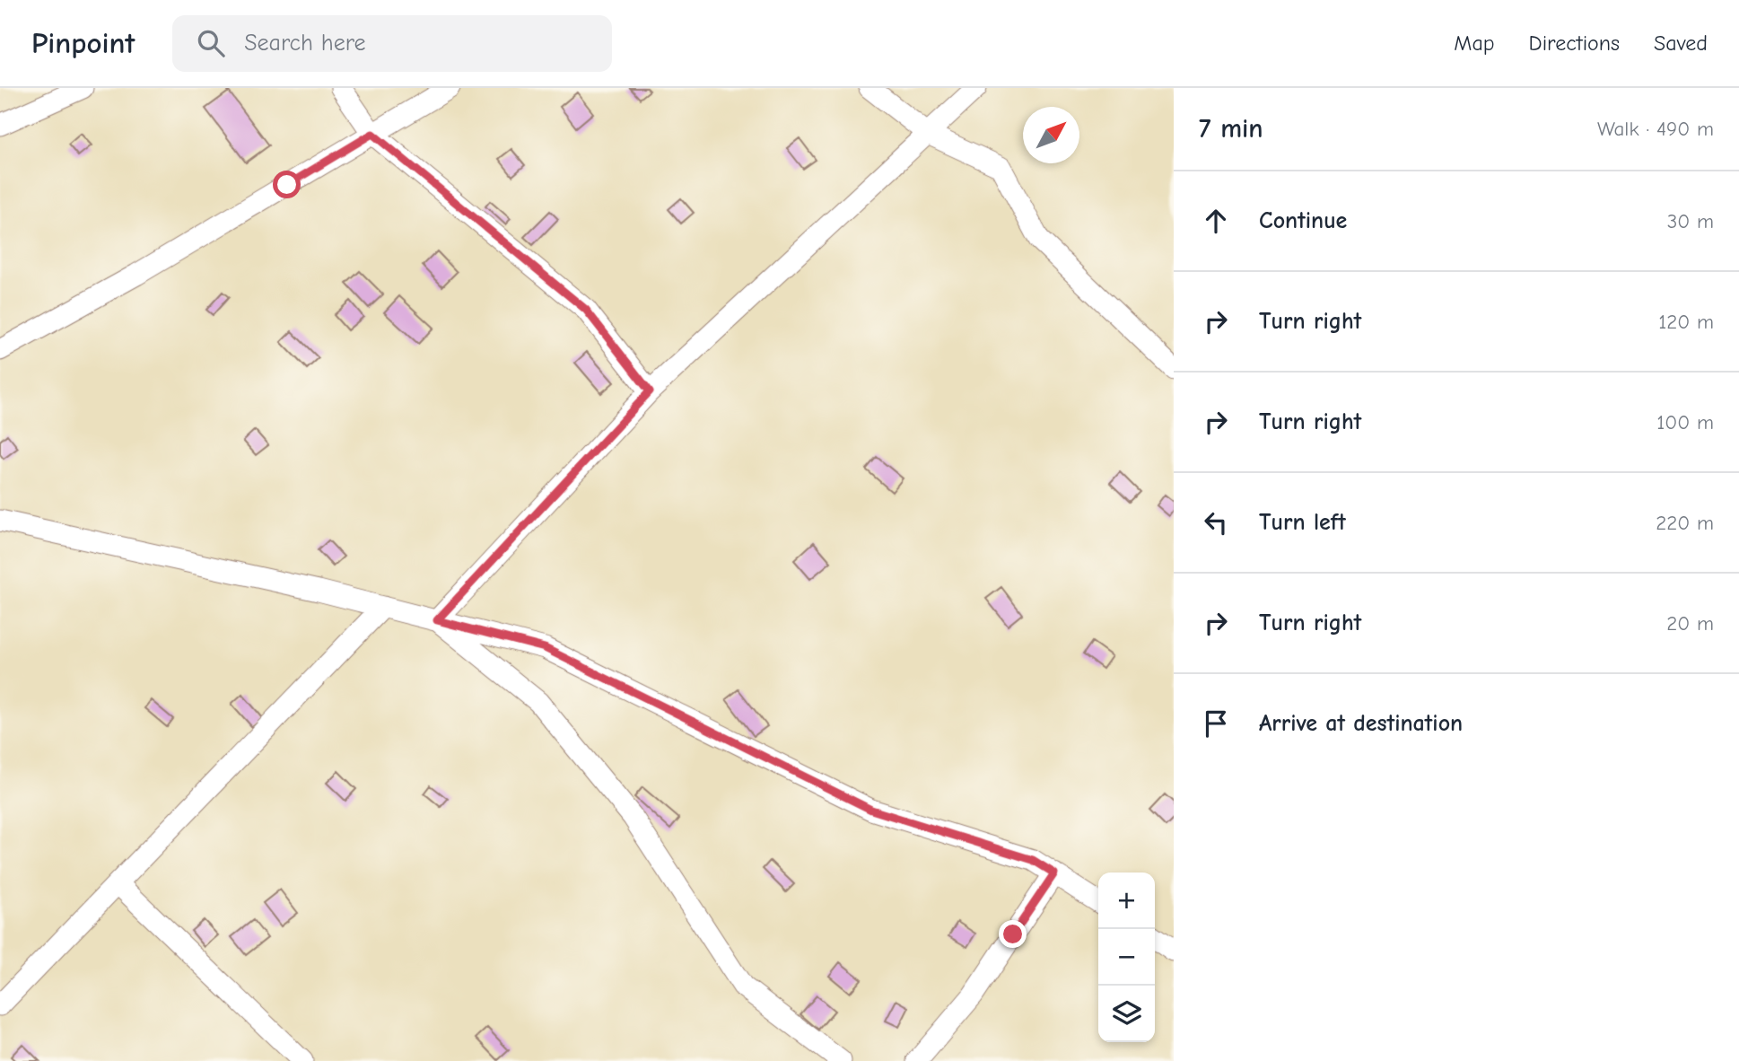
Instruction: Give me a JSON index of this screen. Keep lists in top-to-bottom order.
{
  "north": "top right",
  "page": {
    "header": "Pinpoint",
    "search": "Search here",
    "nav": ["Map", "Directions", "Saved"],
    "heading": ["7 min", "Walk · 490 m"],
    "list": [
      ["Continue", "30 m"],
      ["Turn right", "120 m"],
      ["Turn right", "100 m"],
      ["Turn left", "220 m"],
      ["Turn right", "20 m"],
      "Arrive at destination"
    ],
    "map_buttons": ["+", "−"]
  }
}
